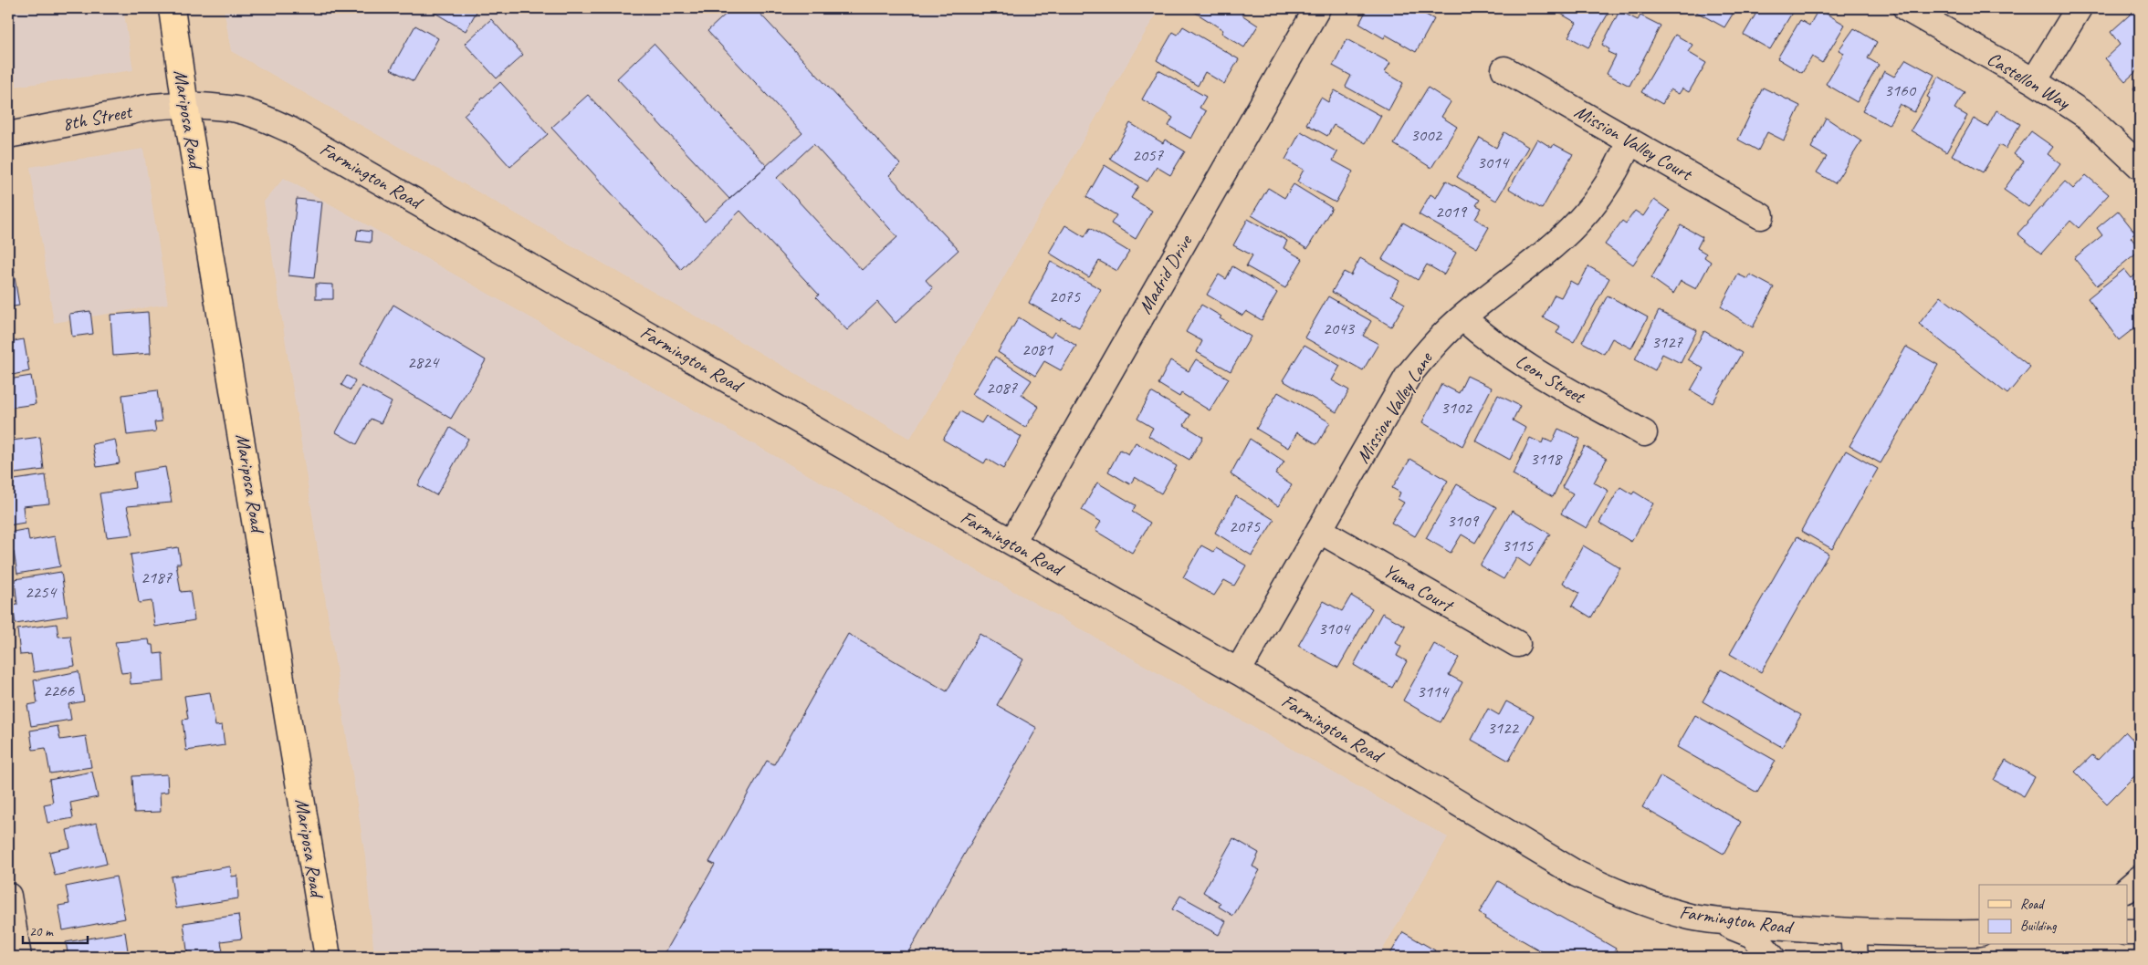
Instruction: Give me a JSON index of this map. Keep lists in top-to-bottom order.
{
  "streets": {
    "main road": ["Mariposa Road"],
    "street": [
      "Castellon Way",
      "8th Street",
      "Mission Valley Court",
      "Farmington Road",
      "Madrid Drive",
      "Leon Street",
      "Mission Valley Lane",
      "Yuma Court"
    ]
  },
  "crossings": [
    ["8th Street", "Mariposa Road"],
    ["8th Street", "Farmington Road"],
    ["Mariposa Road", "Farmington Road"],
    ["Mission Valley Court", "Mission Valley Lane"],
    ["Farmington Road", "Madrid Drive"],
    ["Farmington Road", "Mission Valley Lane"],
    ["Leon Street", "Mission Valley Lane"],
    ["Mission Valley Lane", "Yuma Court"]
  ],
  "house_numbers": [
    "3160",
    "3002",
    "2057",
    "3014",
    "2019",
    "2075",
    "2043",
    "3127",
    "2081",
    "2824",
    "2087",
    "3102",
    "3118",
    "3109",
    "2075",
    "3115",
    "2187",
    "2254",
    "3104",
    "2266",
    "3114",
    "3122"
  ],
  "legend": ["Road", "Building"],
  "scale_bar": "20 m"
}
